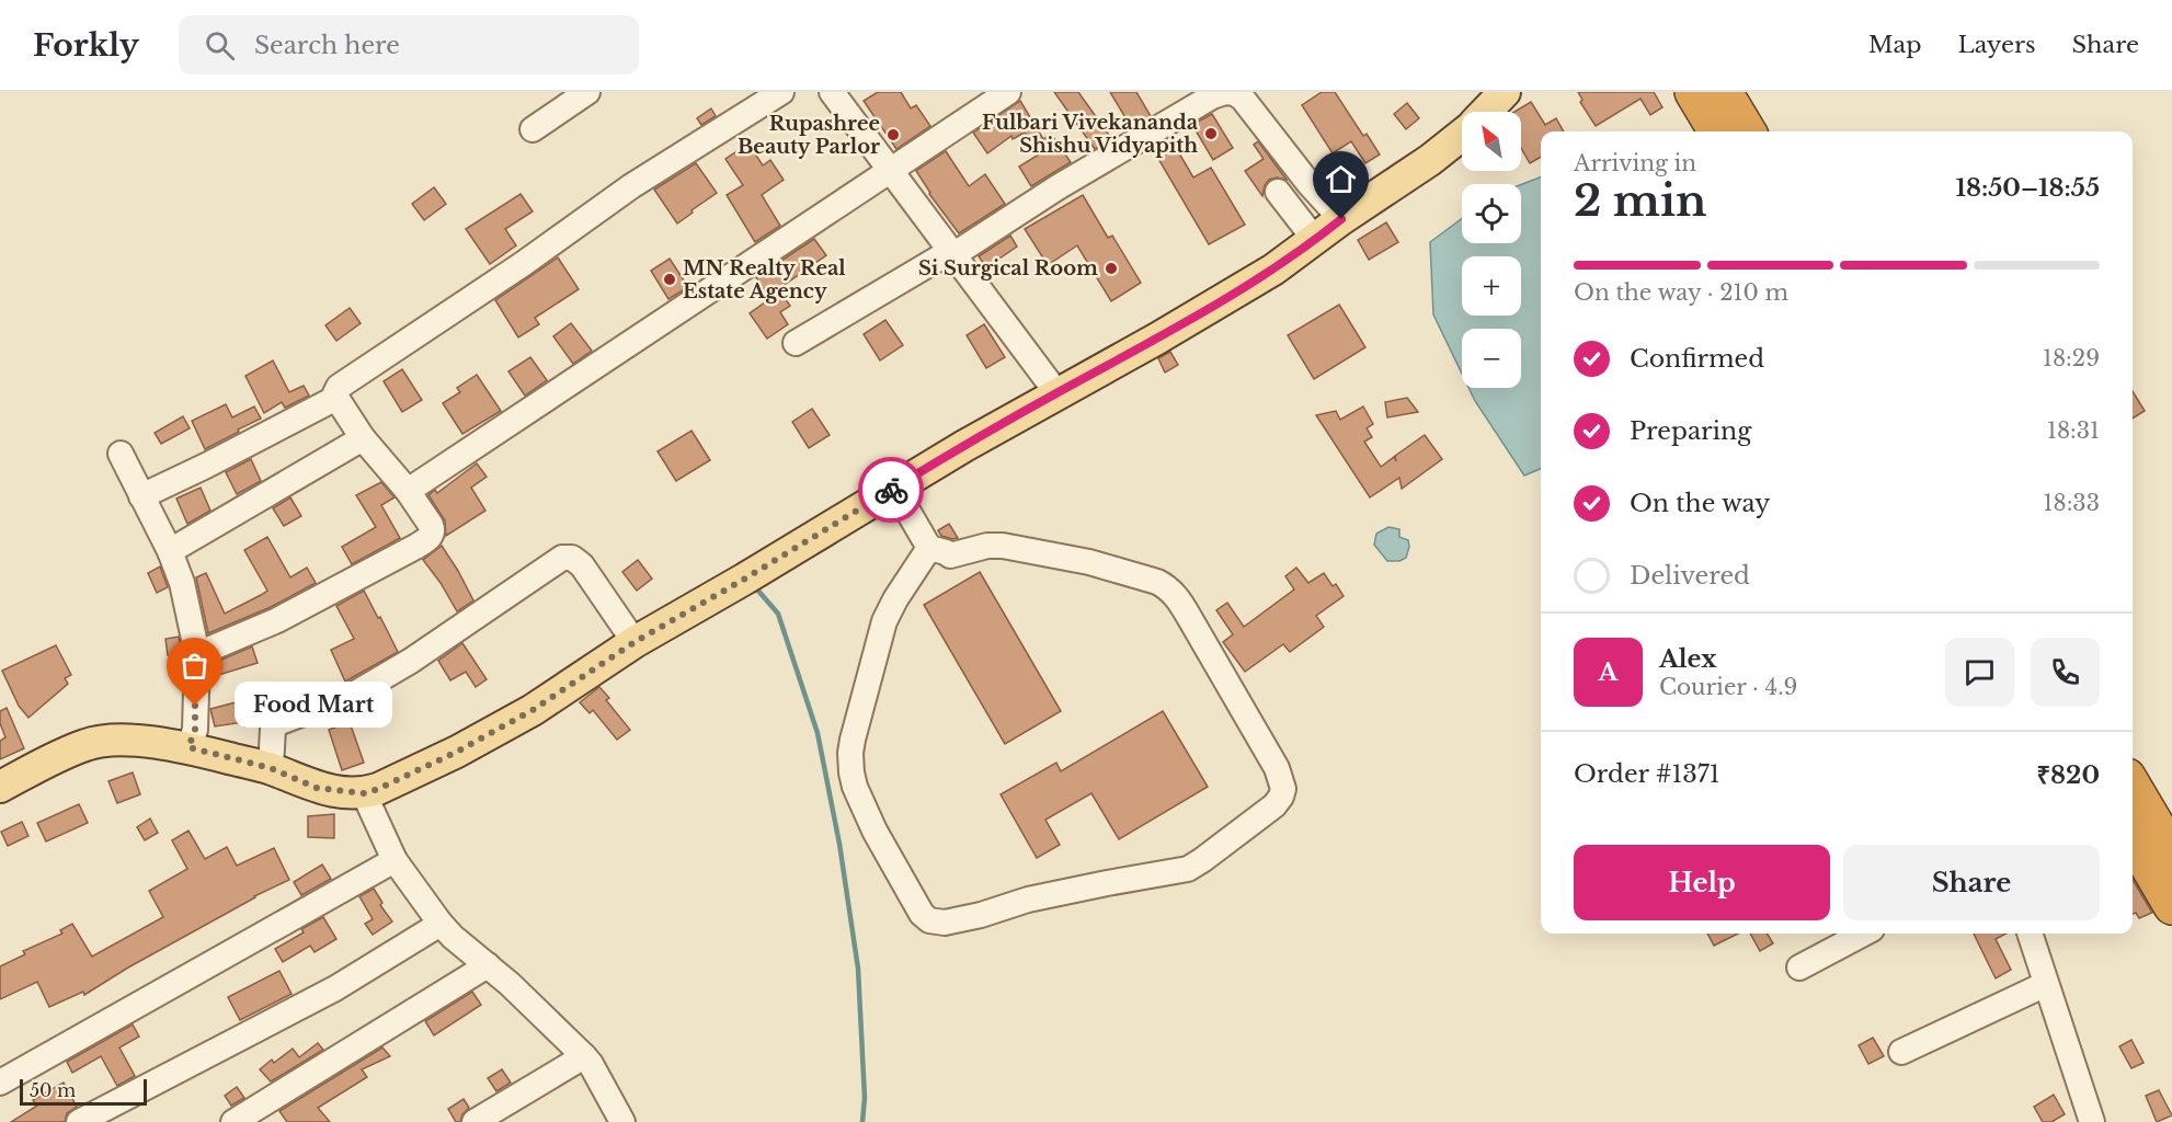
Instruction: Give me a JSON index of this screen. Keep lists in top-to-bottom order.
{
  "places": [
    "Fulbari Vivekananda Shishu Vidyapith",
    "Rupashree Beauty Parlor",
    "Si Surgical Room",
    "MN Realty Real Estate Agency",
    "Food Mart"
  ],
  "scale_bar": "50 m",
  "north": "top left",
  "page": {
    "header": "Forkly",
    "search": "Search here",
    "nav": ["Map", "Layers", "Share"],
    "map_buttons": ["+", "−"],
    "heading": ["2 min", "Arriving in", "18:50–18:55"],
    "panel": [
      "Alex",
      "Courier · 4.9",
      "Order #1371",
      "₹820"
    ],
    "bar": "On the way · 210 m",
    "list": [
      ["Confirmed", "18:29"],
      ["Preparing", "18:31"],
      ["On the way", "18:33"],
      "Delivered"
    ],
    "round": "A",
    "bubble": "Food Mart",
    "buttons": ["Help", "Share"],
    "scale": "50 m"
  }
}
